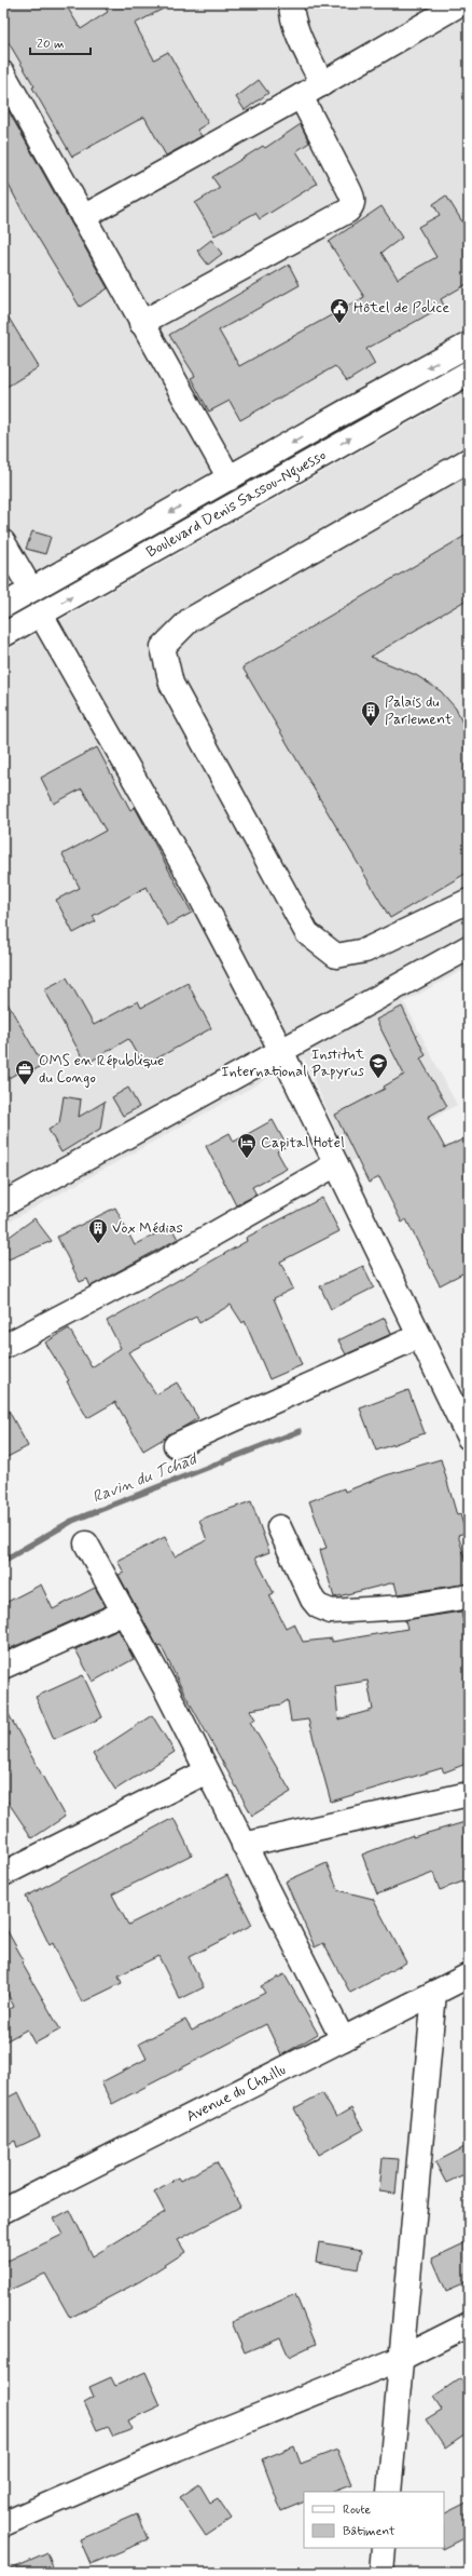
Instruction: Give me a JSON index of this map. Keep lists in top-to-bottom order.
{
  "streets": {
    "street": ["Boulevard Denis Sassou-Nguesso", "Avenue du Chaillu"]
  },
  "water": ["Ravin du Tchad"],
  "places": {
    "public building": ["Hôtel de Police"],
    "building": ["Palais du Parlement", "Vox Médias"],
    "school or university": ["Institut International Papyrus"],
    "office": ["OMS en République du Congo"],
    "hotel": ["Capital Hotel"]
  },
  "legend": ["Route", "Bâtiment"],
  "scale_bar": "20 m"
}
